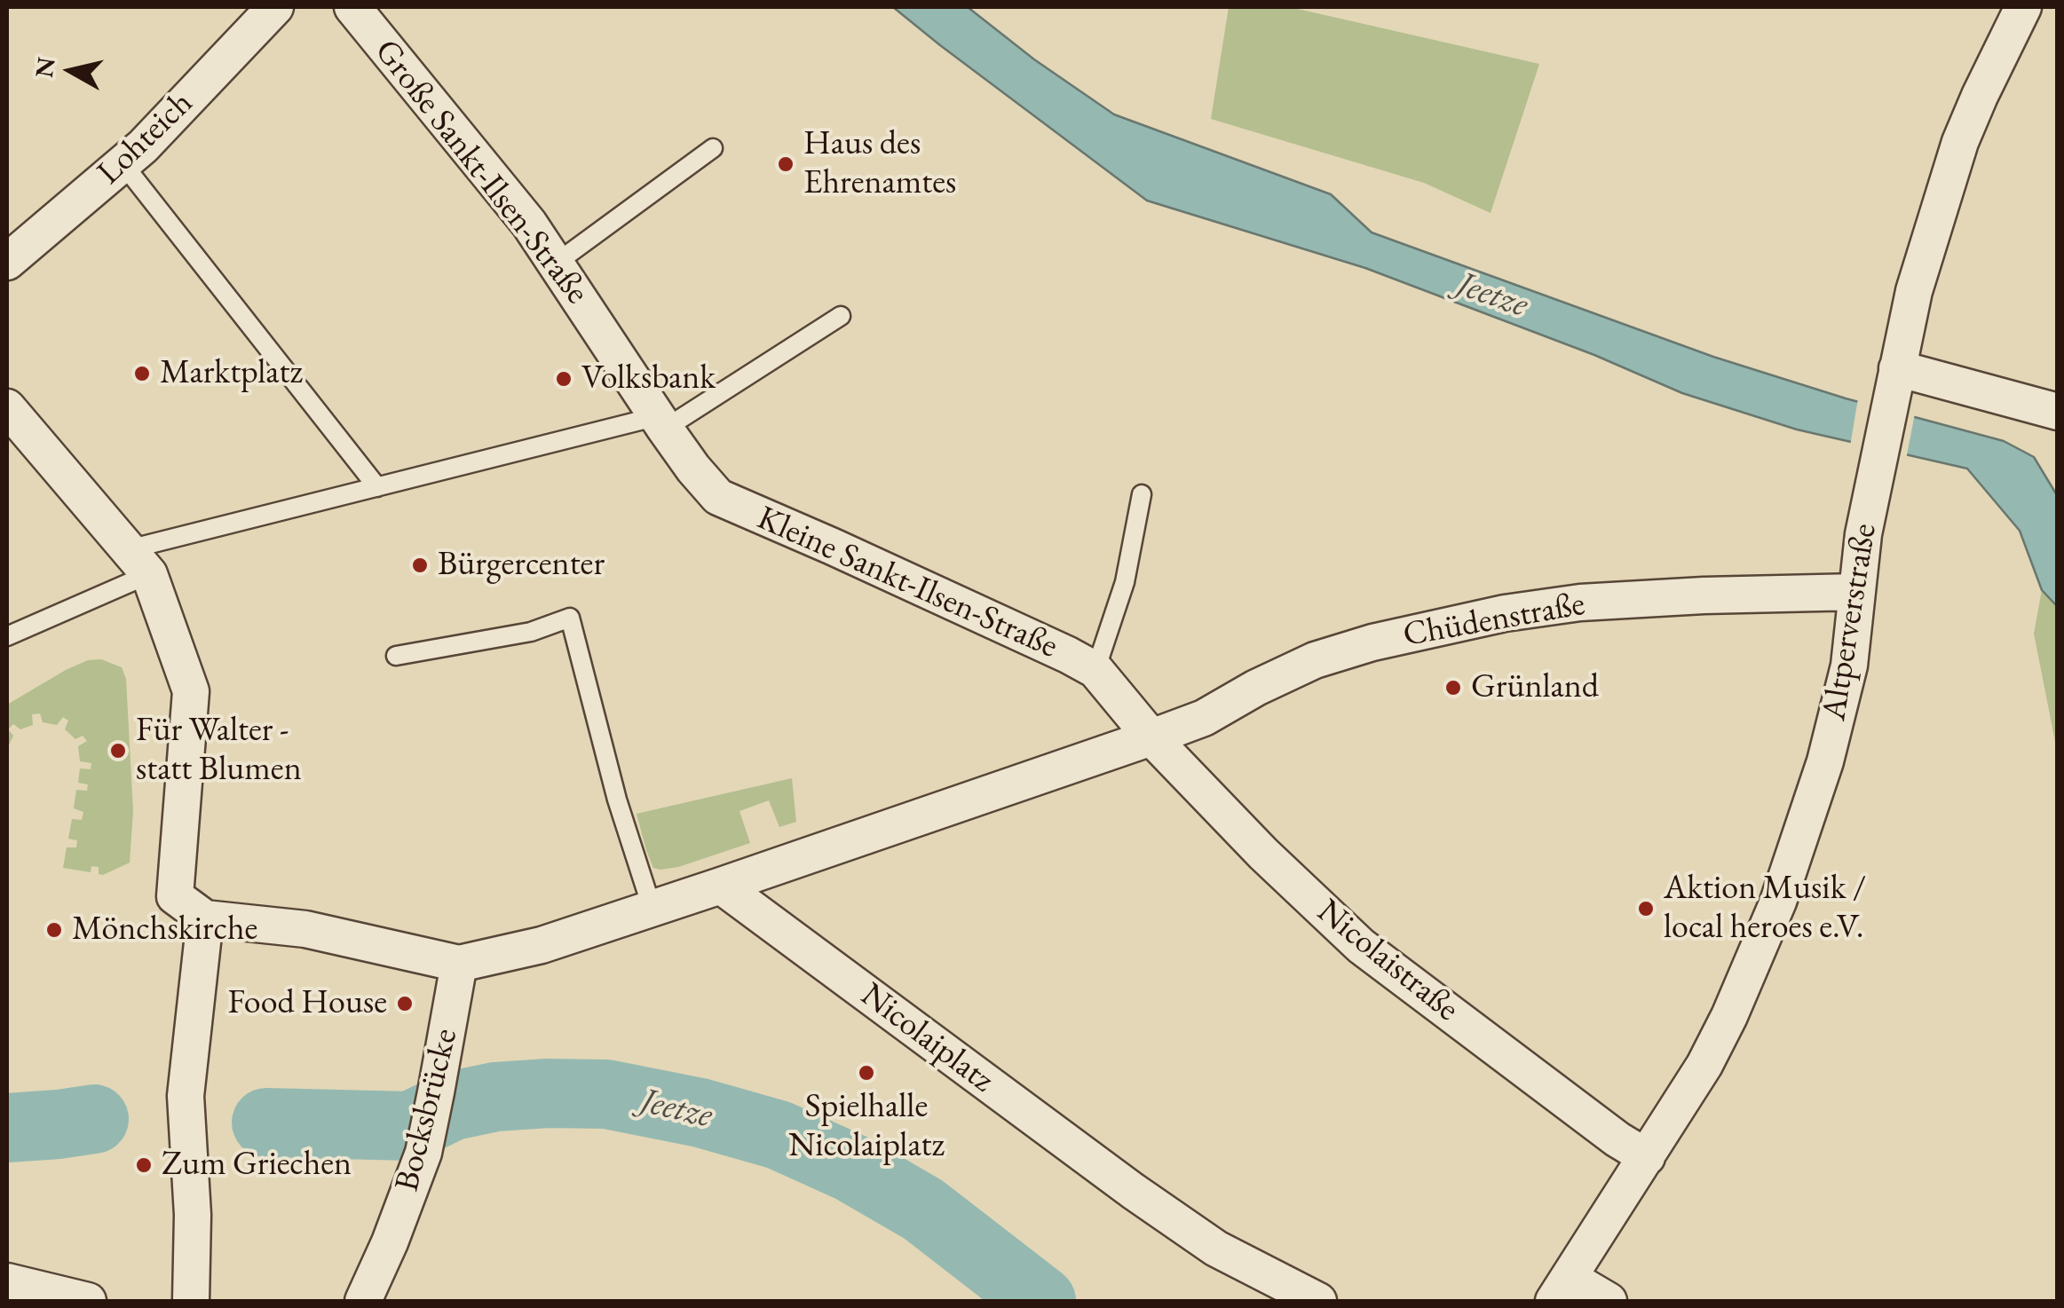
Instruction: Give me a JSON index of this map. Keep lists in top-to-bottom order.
{
  "streets": {
    "street": [
      "Lohteich",
      "Große Sankt-Ilsen-Straße",
      "Kleine Sankt-Ilsen-Straße",
      "Chüdenstraße",
      "Altperverstraße",
      "Nicolaistraße",
      "Nicolaiplatz",
      "Bocksbrücke"
    ]
  },
  "crossings": [
    ["Große Sankt-Ilsen-Straße", "Kleine Sankt-Ilsen-Straße"],
    ["Kleine Sankt-Ilsen-Straße", "Chüdenstraße"],
    ["Kleine Sankt-Ilsen-Straße", "Nicolaistraße"],
    ["Chüdenstraße", "Altperverstraße"],
    ["Chüdenstraße", "Nicolaistraße"],
    ["Altperverstraße", "Nicolaistraße"]
  ],
  "water": ["Jeetze"],
  "places": [
    "Haus des Ehrenamtes",
    "Marktplatz",
    "Volksbank",
    "Bürgercenter",
    "Grünland",
    "Für Walter - statt Blumen",
    "Aktion Musik / local heroes e.V.",
    "Mönchskirche",
    "Food House",
    "Spielhalle Nicolaiplatz",
    "Zum Griechen"
  ],
  "north": "left"
}
